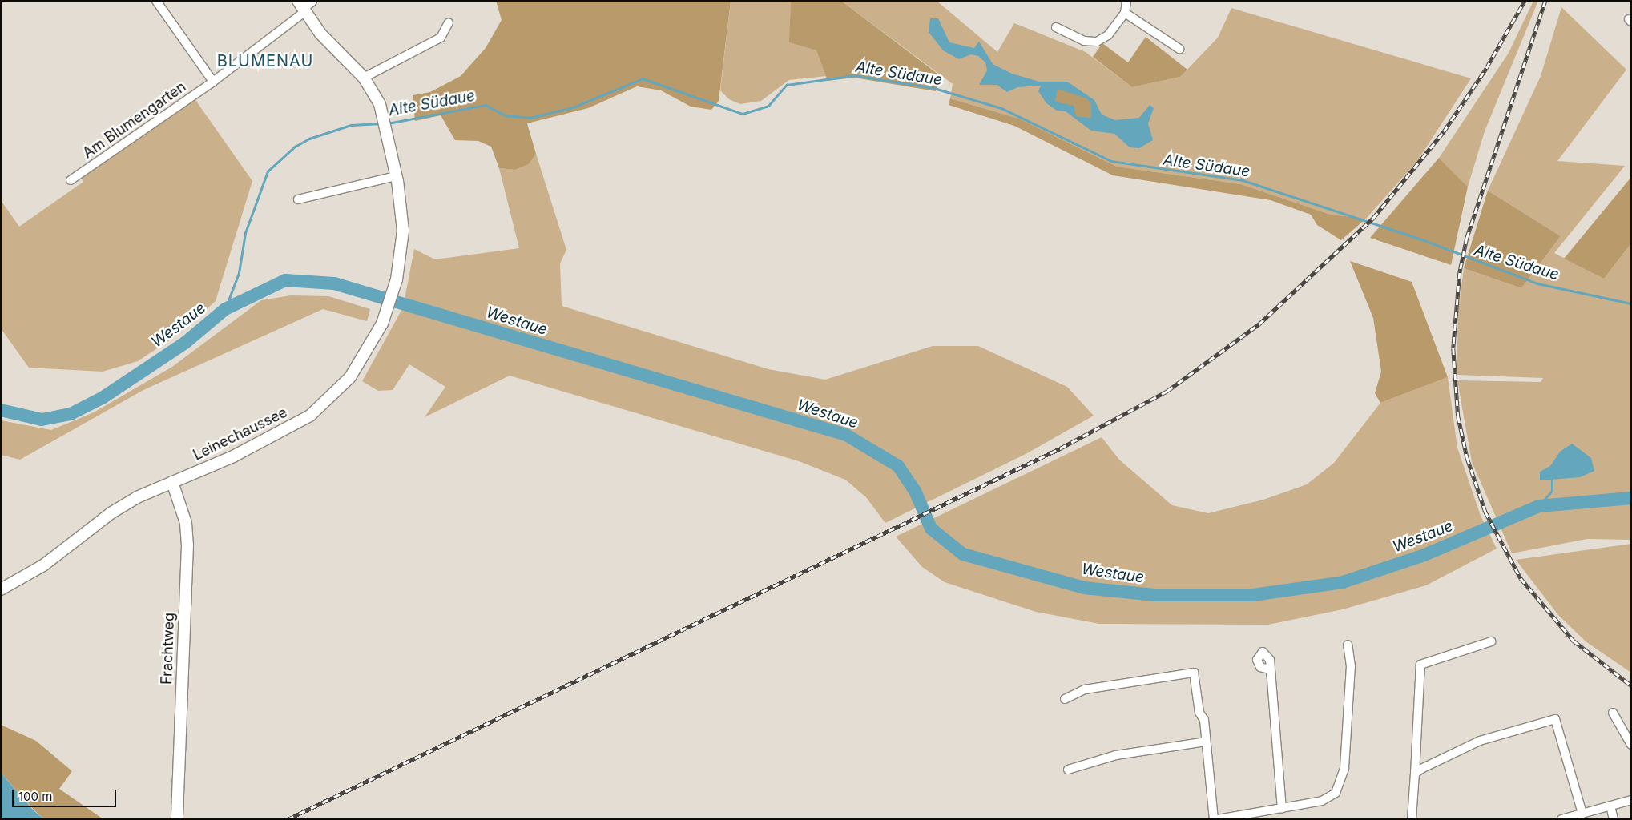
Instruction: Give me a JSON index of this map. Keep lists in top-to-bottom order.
{
  "streets": {
    "street": ["Am Blumengarten", "Leinechaussee", "Frachtweg"]
  },
  "crossings": [
    ["Am Blumengarten", "Leinechaussee"],
    ["Leinechaussee", "Frachtweg"]
  ],
  "districts": ["BLUMENAU"],
  "water": ["Alte Südaue", "Westaue"],
  "scale_bar": "100 m"
}
